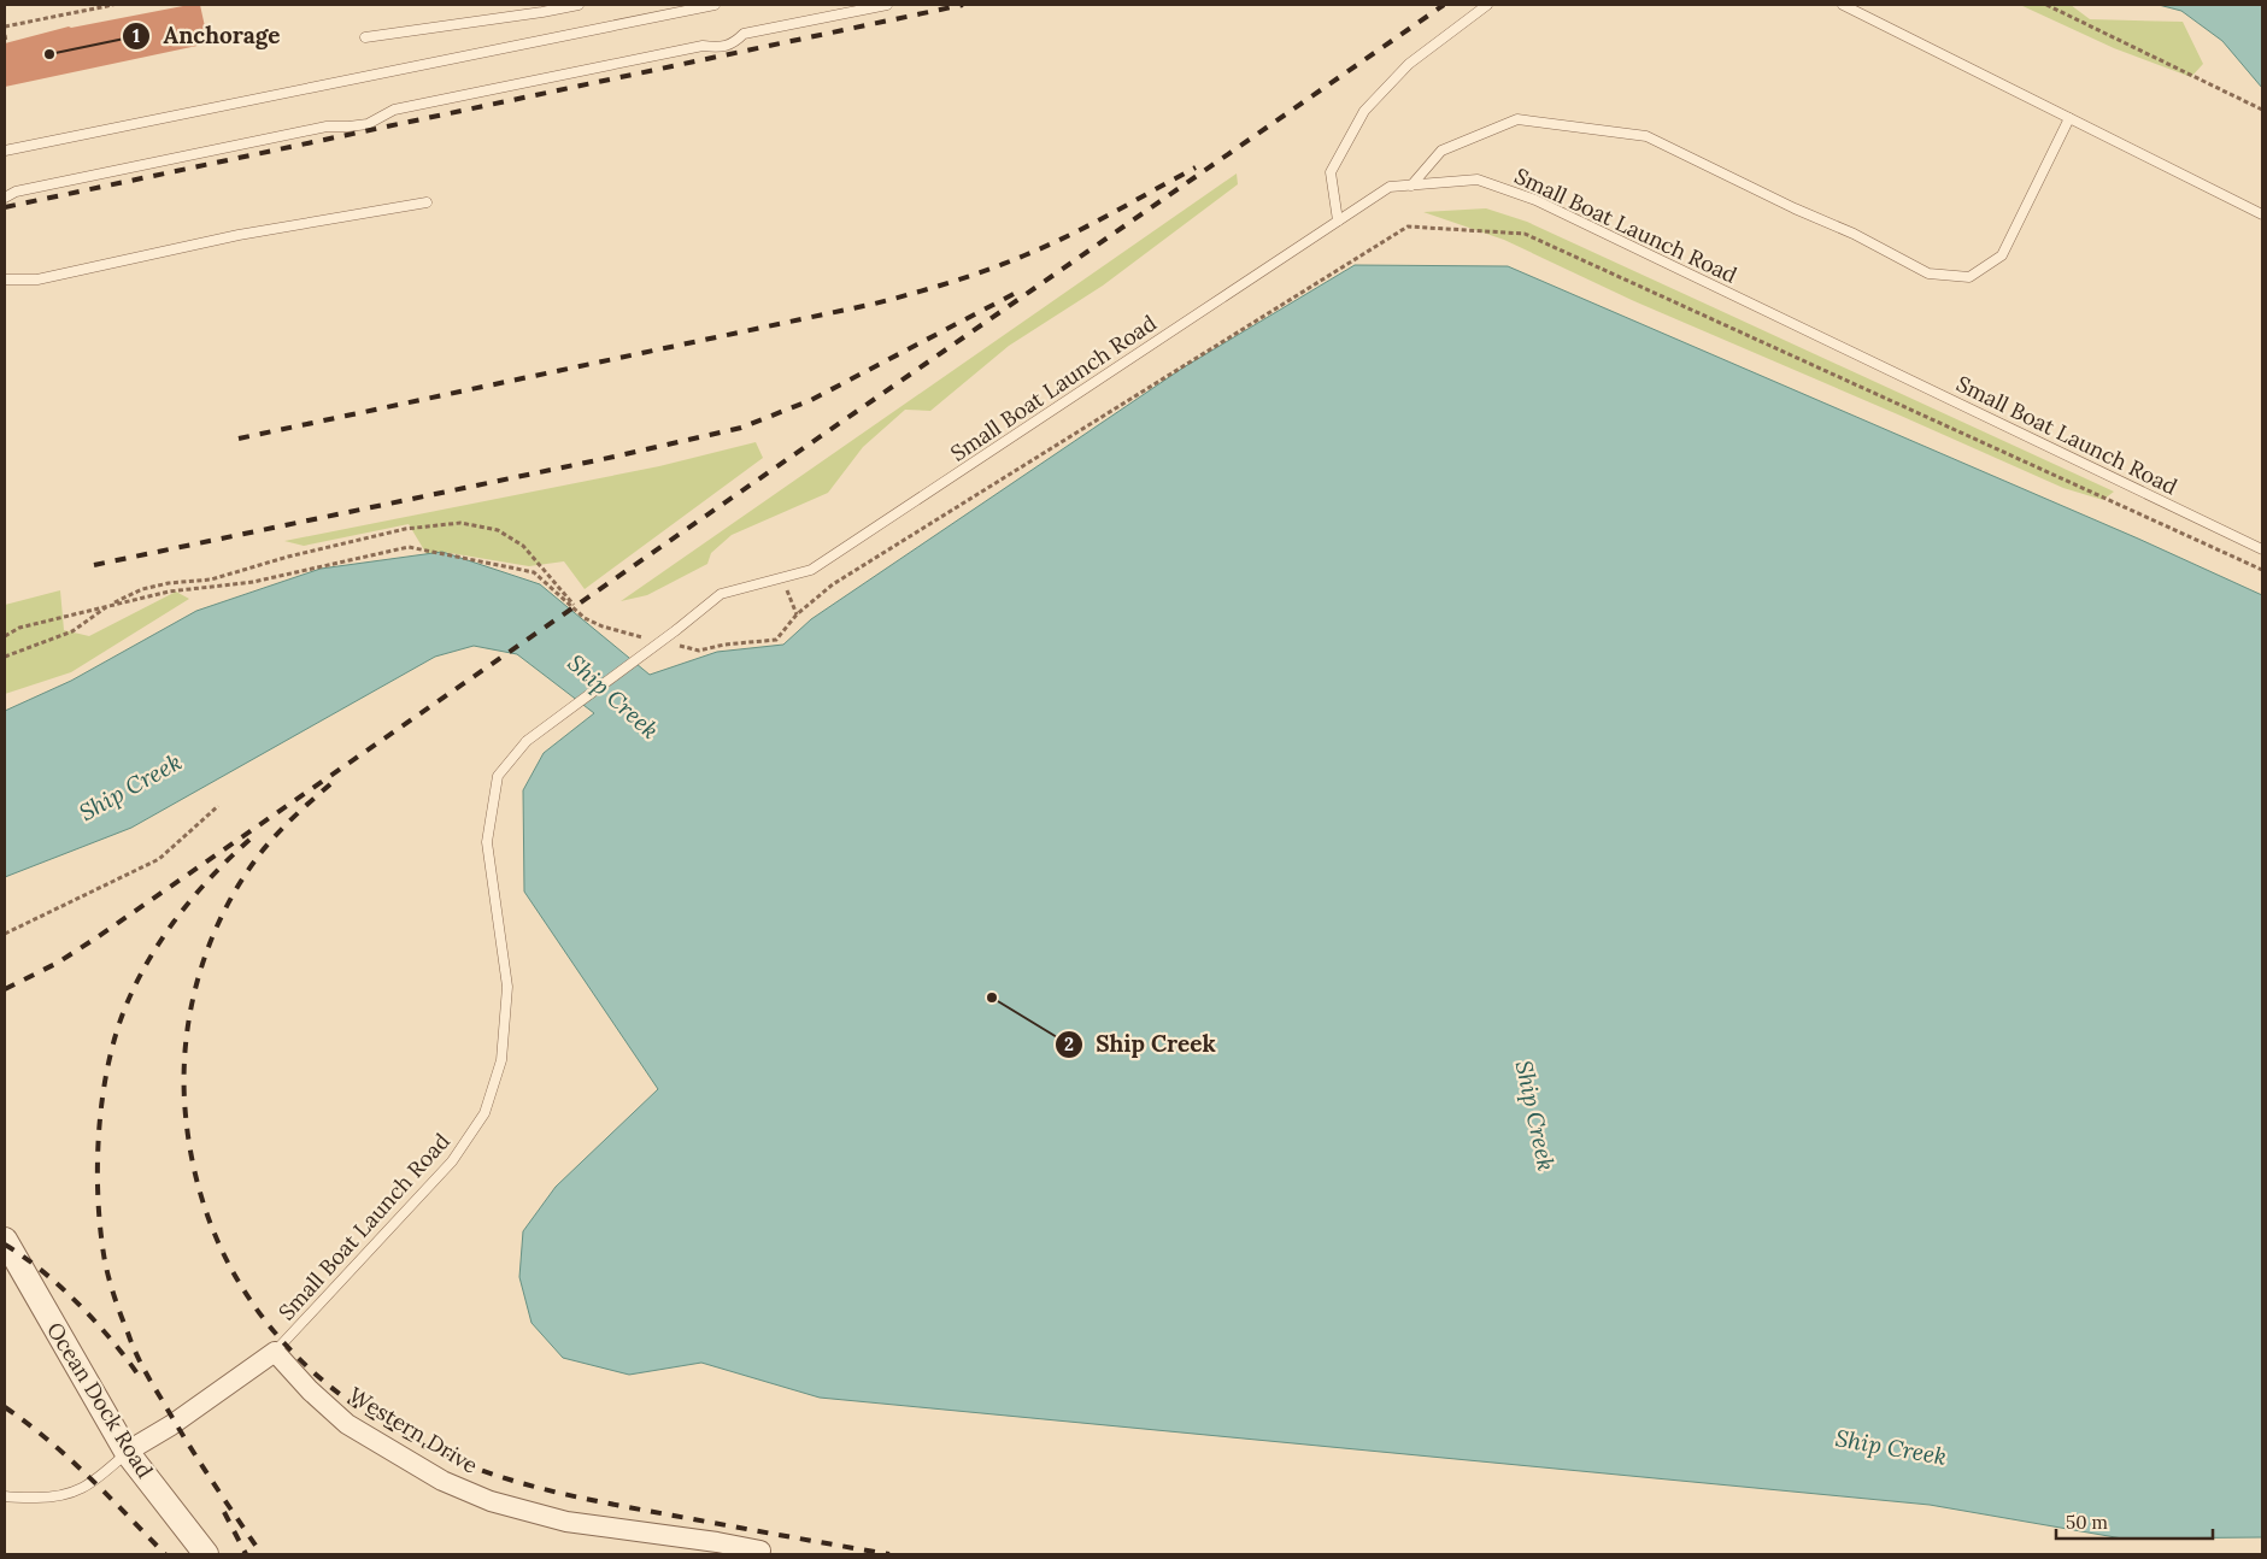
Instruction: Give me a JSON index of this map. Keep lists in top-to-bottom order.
{
  "streets": {
    "street": ["Ocean Dock Road", "Western Drive"],
    "lane": ["Small Boat Launch Road"]
  },
  "crossings": [
    ["Small Boat Launch Road", "Western Drive"]
  ],
  "water": ["Ship Creek"],
  "places": ["Anchorage", "Ship Creek"],
  "scale_bar": "50 m"
}
